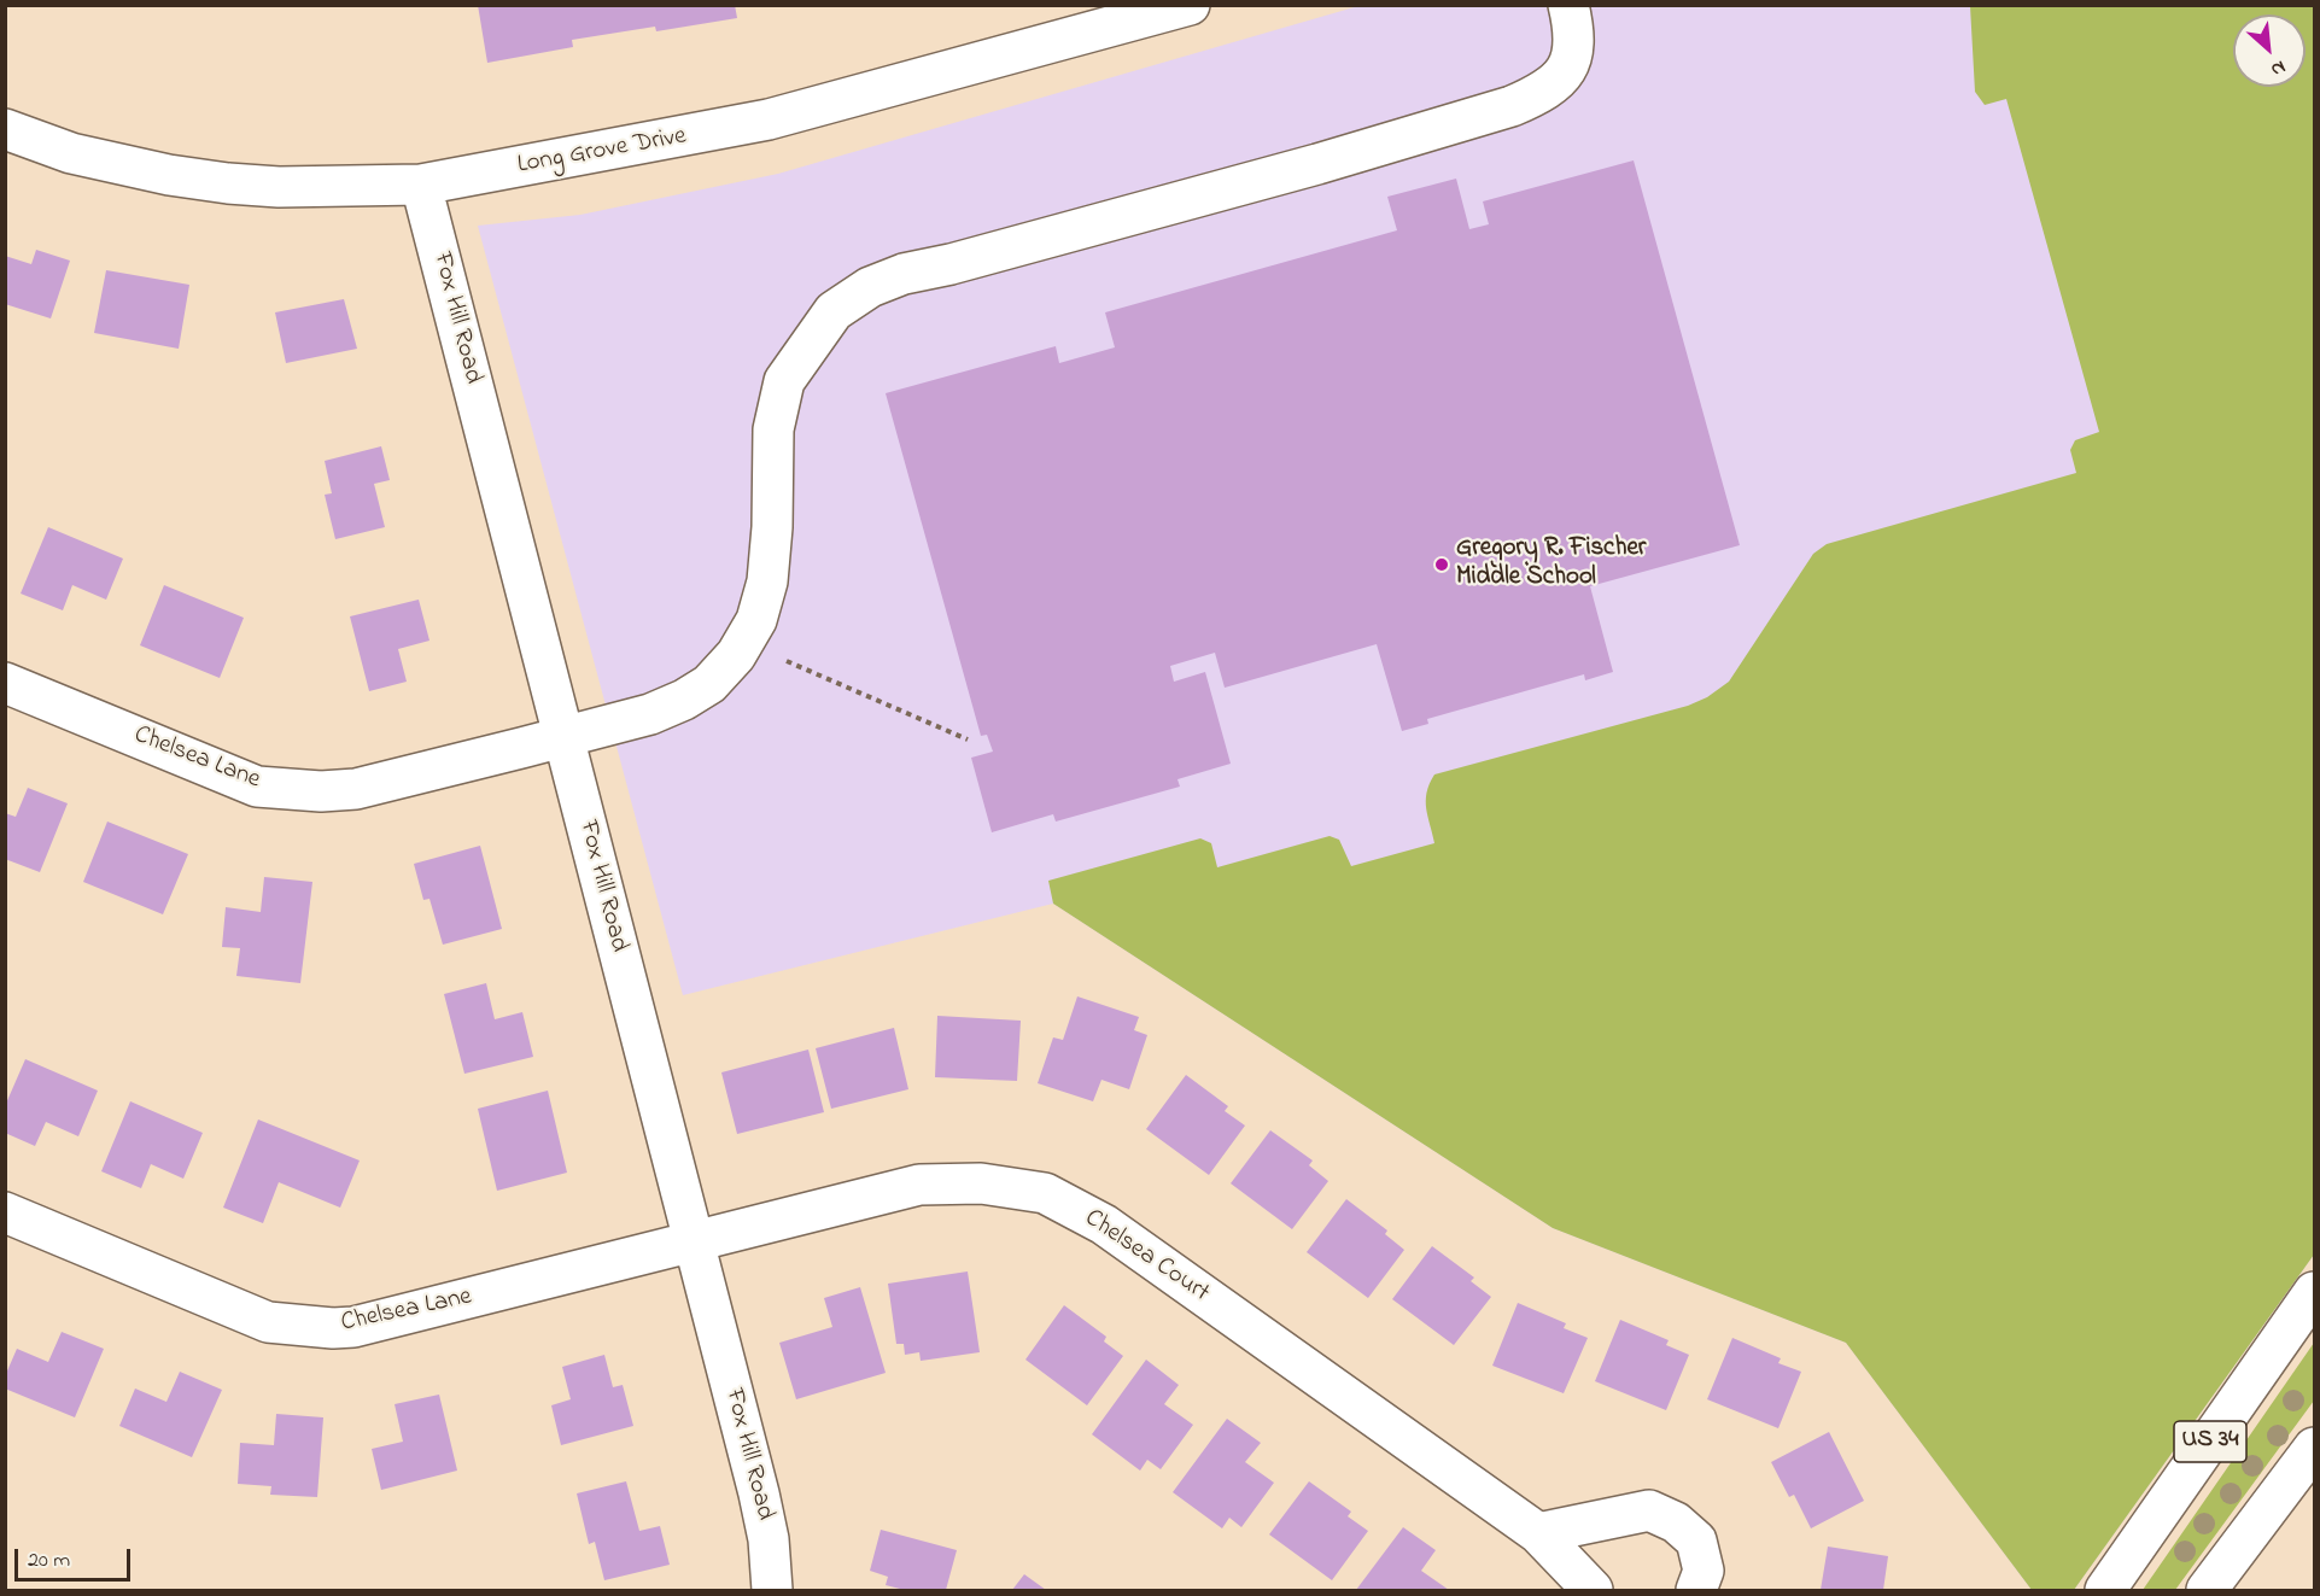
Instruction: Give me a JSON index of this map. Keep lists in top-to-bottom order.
{
  "streets": {
    "street": [
      "Long Grove Drive",
      "Fox Hill Road",
      "Chelsea Lane",
      "Chelsea Court",
      "US 34"
    ]
  },
  "crossings": [
    ["Long Grove Drive", "Fox Hill Road"],
    ["Fox Hill Road", "Chelsea Lane"],
    ["Fox Hill Road", "Chelsea Court"],
    ["Chelsea Lane", "Chelsea Court"]
  ],
  "places": ["Gregory R. Fischer Middle School"],
  "scale_bar": "20 m",
  "north": "bottom right"
}
